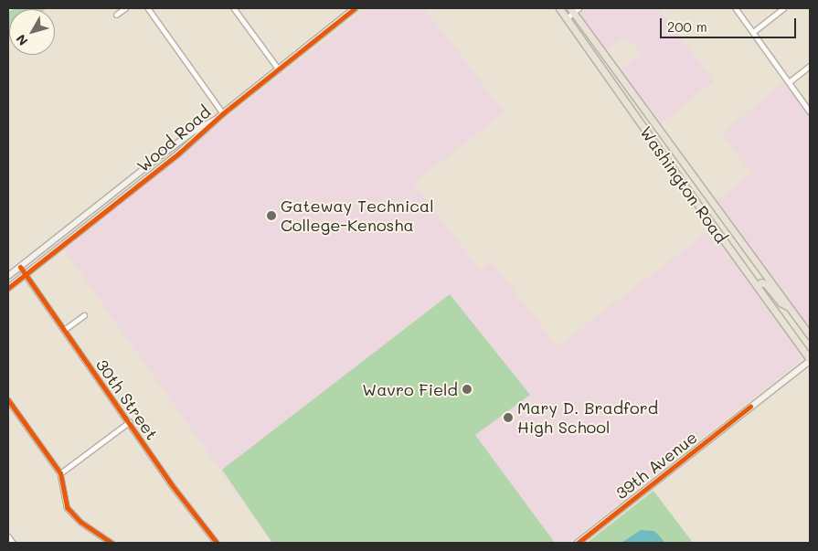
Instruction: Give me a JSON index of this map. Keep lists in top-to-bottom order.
{
  "streets": {
    "main road": ["Washington Road"],
    "street": ["Wood Road", "30th Street", "39th Avenue"]
  },
  "crossings": [
    ["Wood Road", "30th Street"],
    ["Washington Road", "39th Avenue"]
  ],
  "places": ["Gateway Technical College-Kenosha", "Wavro Field", "Mary D. Bradford High School"],
  "scale_bar": "200 m",
  "north": "bottom left"
}
